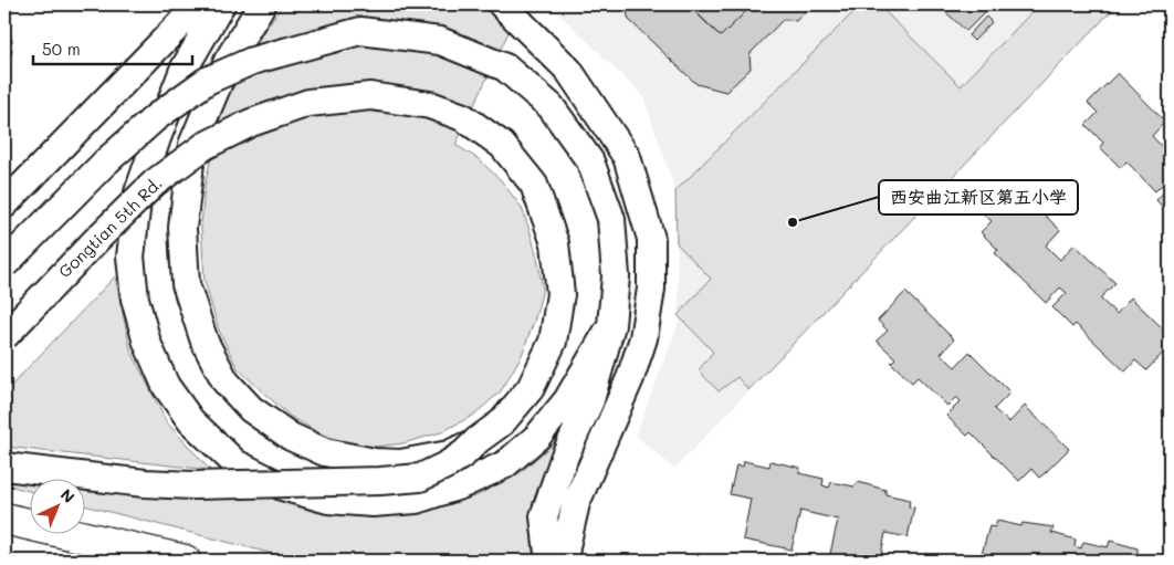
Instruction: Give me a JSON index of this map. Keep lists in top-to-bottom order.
{
  "streets": {
    "main road": ["Gongtian 5th Rd."]
  },
  "places": ["西安曲江新区第五小学"],
  "scale_bar": "50 m",
  "north": "top right"
}
